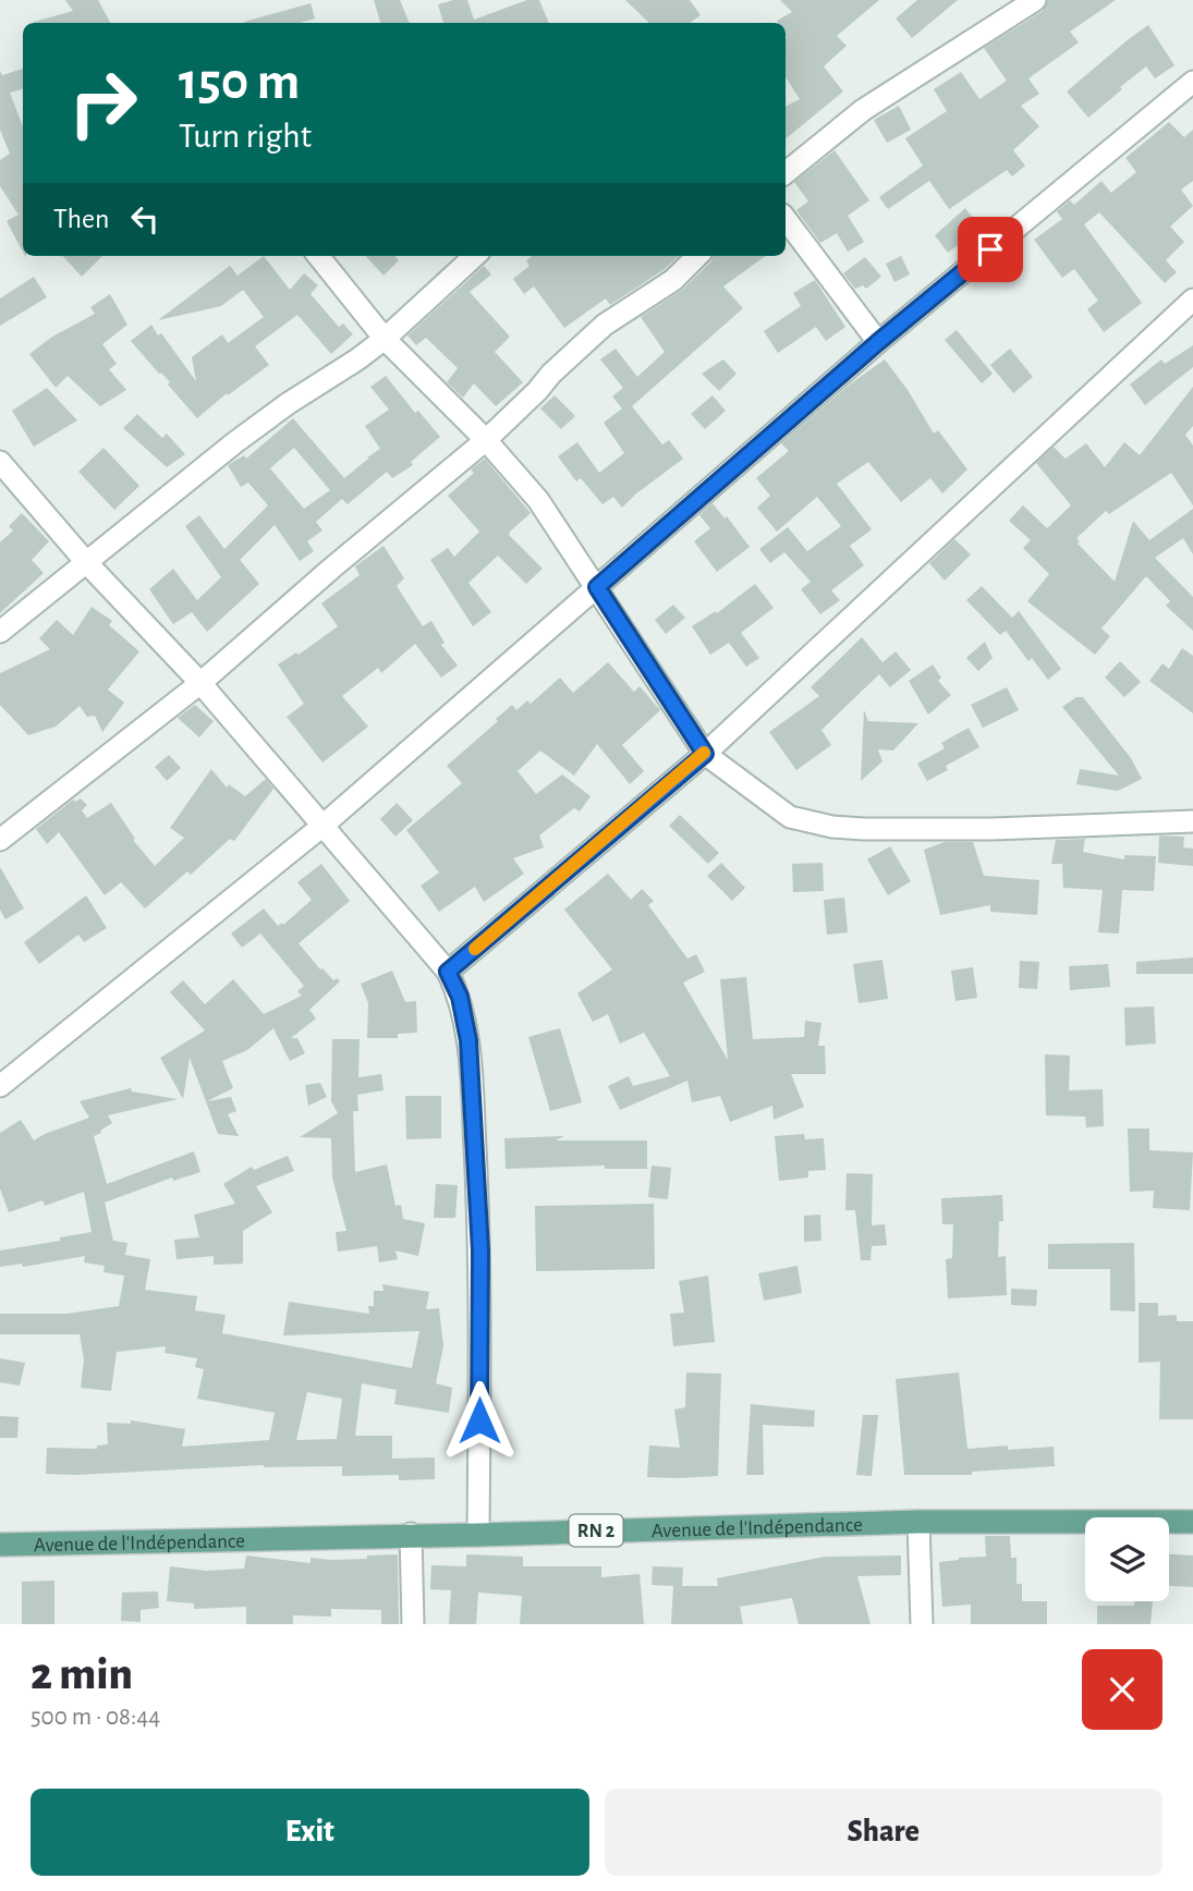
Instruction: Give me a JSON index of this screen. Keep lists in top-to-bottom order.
{
  "streets": {
    "main road": ["Avenue de l'Indépendance", "RN 2"]
  },
  "page": {
    "turn": ["150 m", "Turn right"],
    "then": "Then",
    "heading": ["2 min", "500 m · 08:44"],
    "buttons": ["Exit", "Share"]
  }
}
